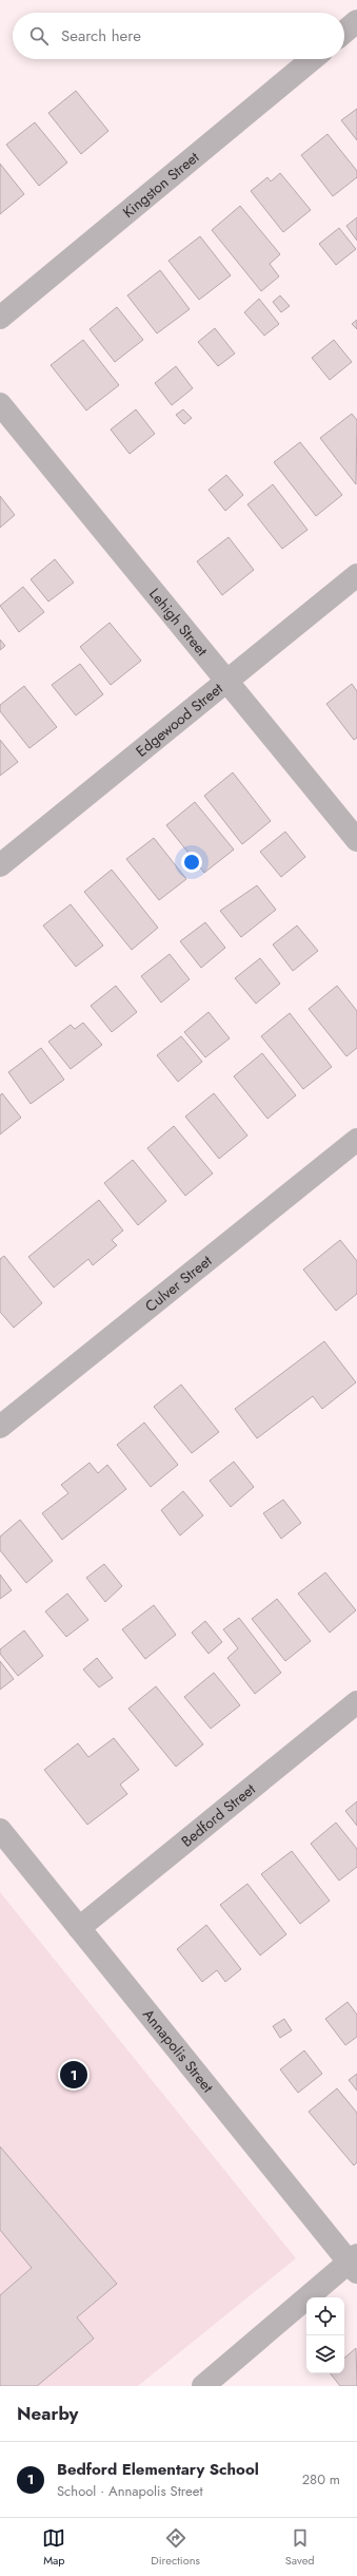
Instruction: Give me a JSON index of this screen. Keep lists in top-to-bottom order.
{
  "streets": {
    "street": [
      "Kingston Street",
      "Lehigh Street",
      "Edgewood Street",
      "Culver Street",
      "Bedford Street",
      "Annapolis Street"
    ]
  },
  "crossings": [
    ["Lehigh Street", "Edgewood Street"],
    ["Bedford Street", "Annapolis Street"]
  ],
  "page": {
    "search": "Search here",
    "pins": "1",
    "heading": "Nearby",
    "list": [
      {
        "mark": "1",
        "name": "Bedford Elementary School",
        "note": "School · Annapolis Street",
        "value": "280 m"
      }
    ],
    "nav": ["Map", "Directions", "Saved"]
  }
}
